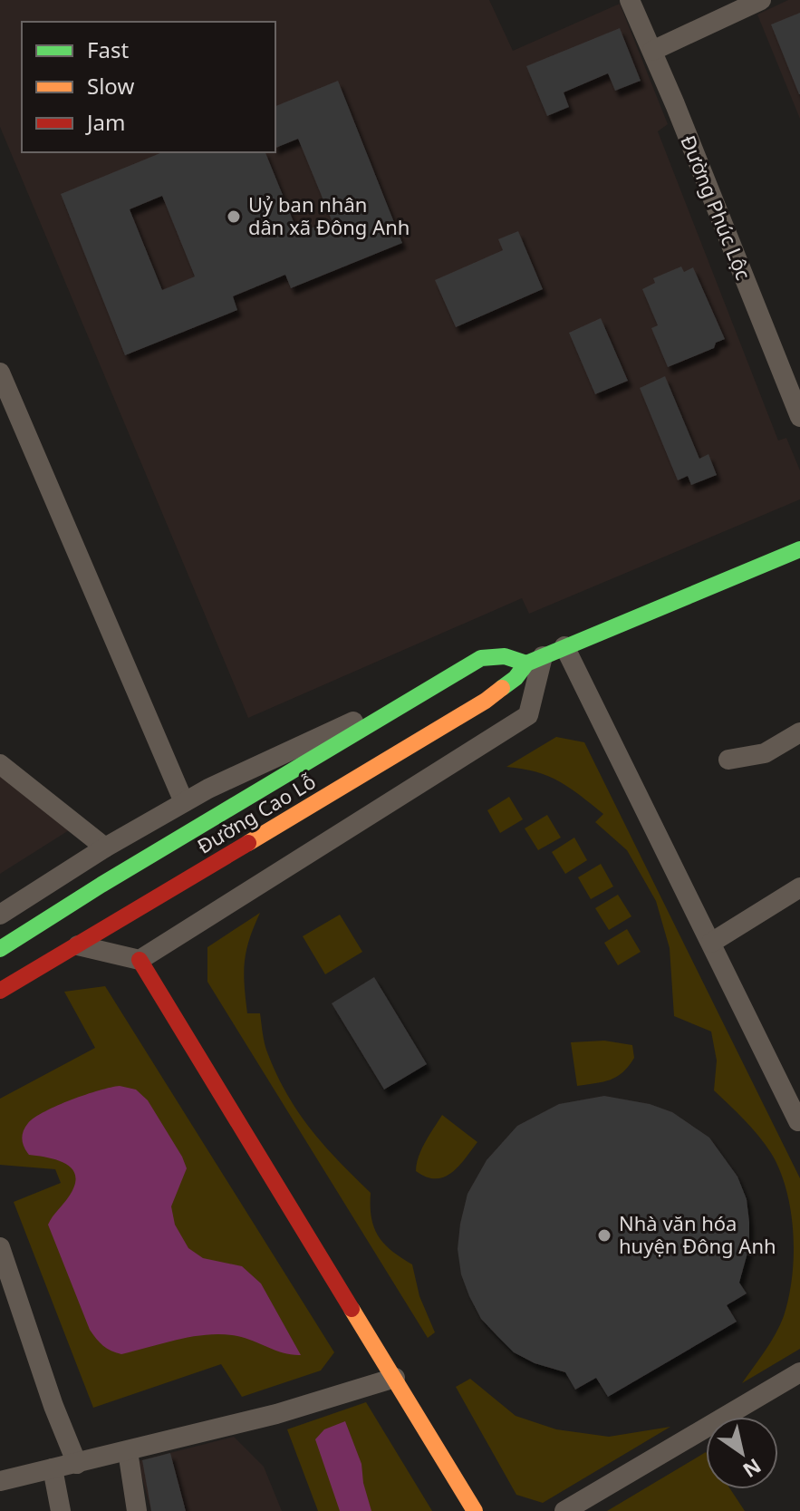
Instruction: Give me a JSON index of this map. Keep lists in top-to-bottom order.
{
  "streets": {
    "main road": ["Đường Cao Lỗ"],
    "street": ["Đường Phúc Lộc"]
  },
  "places": ["Uỷ ban nhân dân xã Đông Anh", "Nhà văn hóa huyện Đông Anh"],
  "legend": ["Fast", "Slow", "Jam"],
  "north": "bottom right"
}
